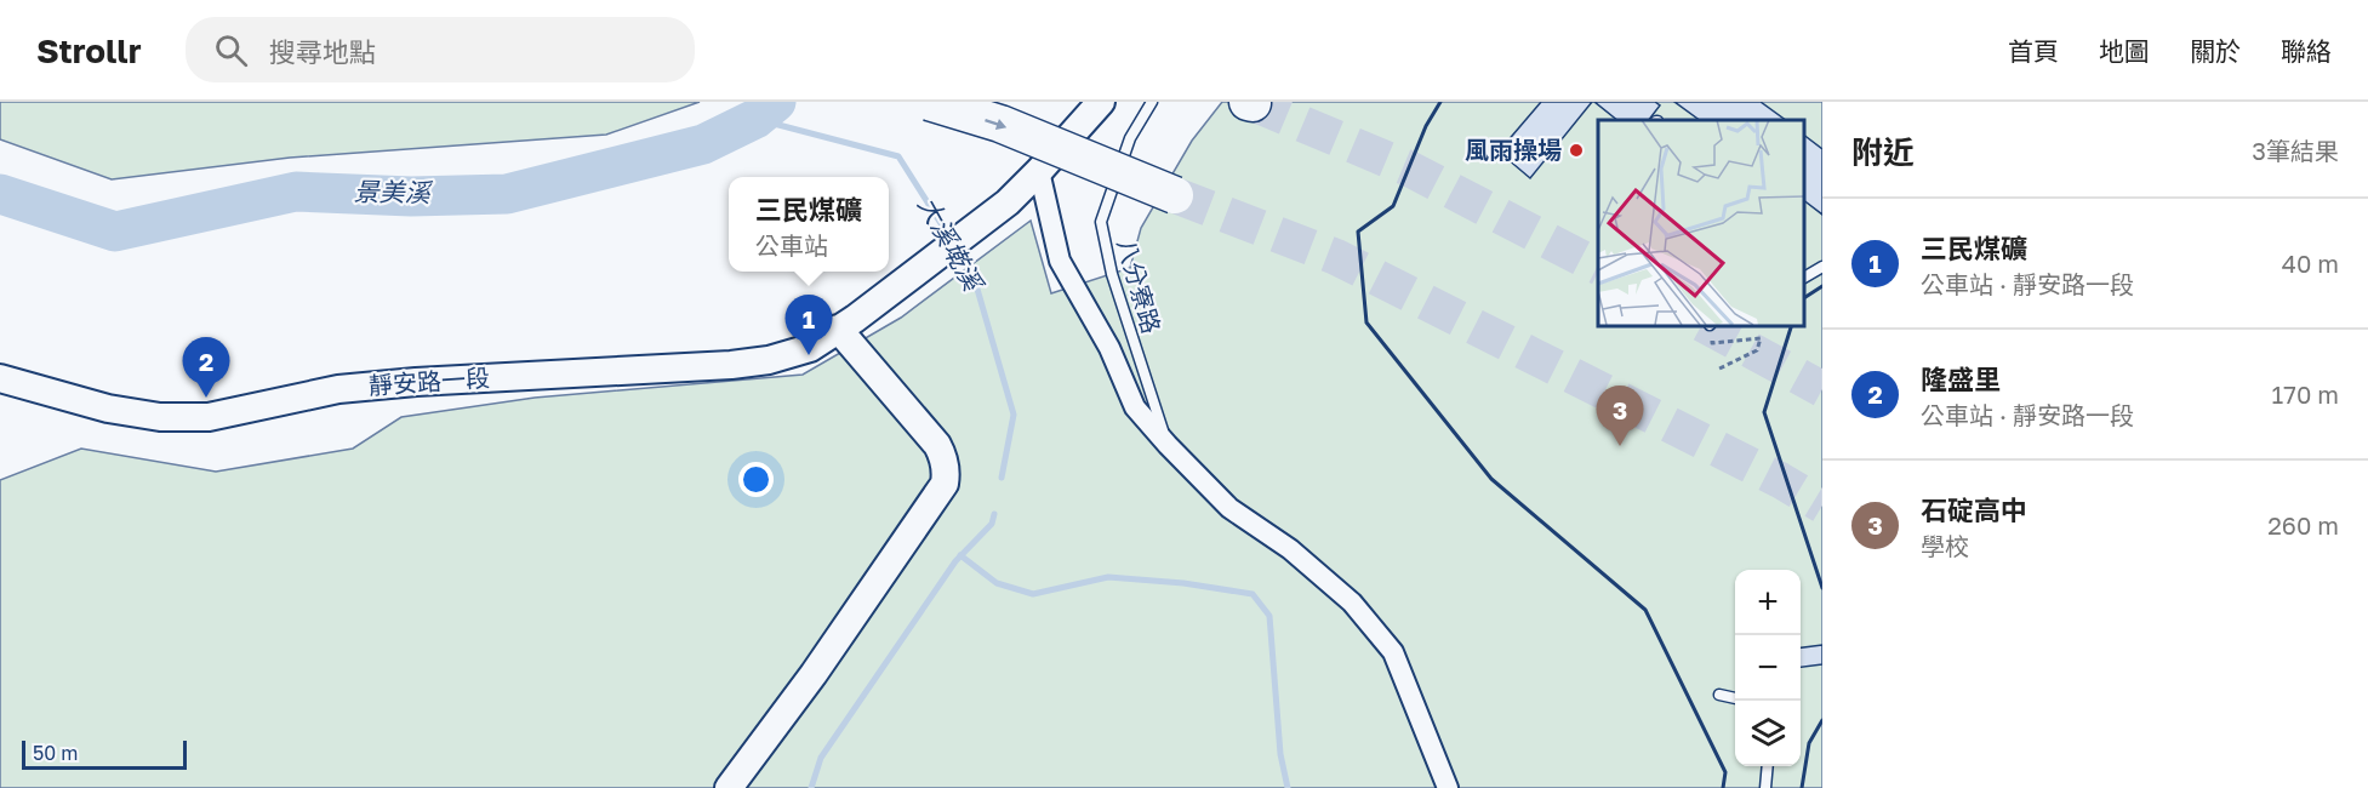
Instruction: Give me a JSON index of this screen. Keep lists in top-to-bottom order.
{
  "streets": {
    "main road": ["靜安路一段"],
    "lane": ["八分寮路"]
  },
  "water": ["景美溪", "大溪墘溪"],
  "places": ["風雨操場"],
  "scale_bar": "50 m",
  "page": {
    "header": "Strollr",
    "search": "搜尋地點",
    "nav": [
      "首頁",
      "地圖",
      "關於",
      "聯絡"
    ],
    "heading": ["附近", "3筆結果"],
    "popup": ["三民煤礦", "公車站"],
    "list": [
      {
        "mark": "1",
        "name": "三民煤礦",
        "note": "公車站 · 靜安路一段",
        "value": "40 m"
      },
      {
        "mark": "2",
        "name": "隆盛里",
        "note": "公車站 · 靜安路一段",
        "value": "170 m"
      },
      {
        "mark": "3",
        "name": "石碇高中",
        "note": "學校",
        "value": "260 m"
      }
    ],
    "pins": ["1", "2", "3"],
    "map_buttons": ["+", "−"],
    "scale": "50 m"
  }
}
